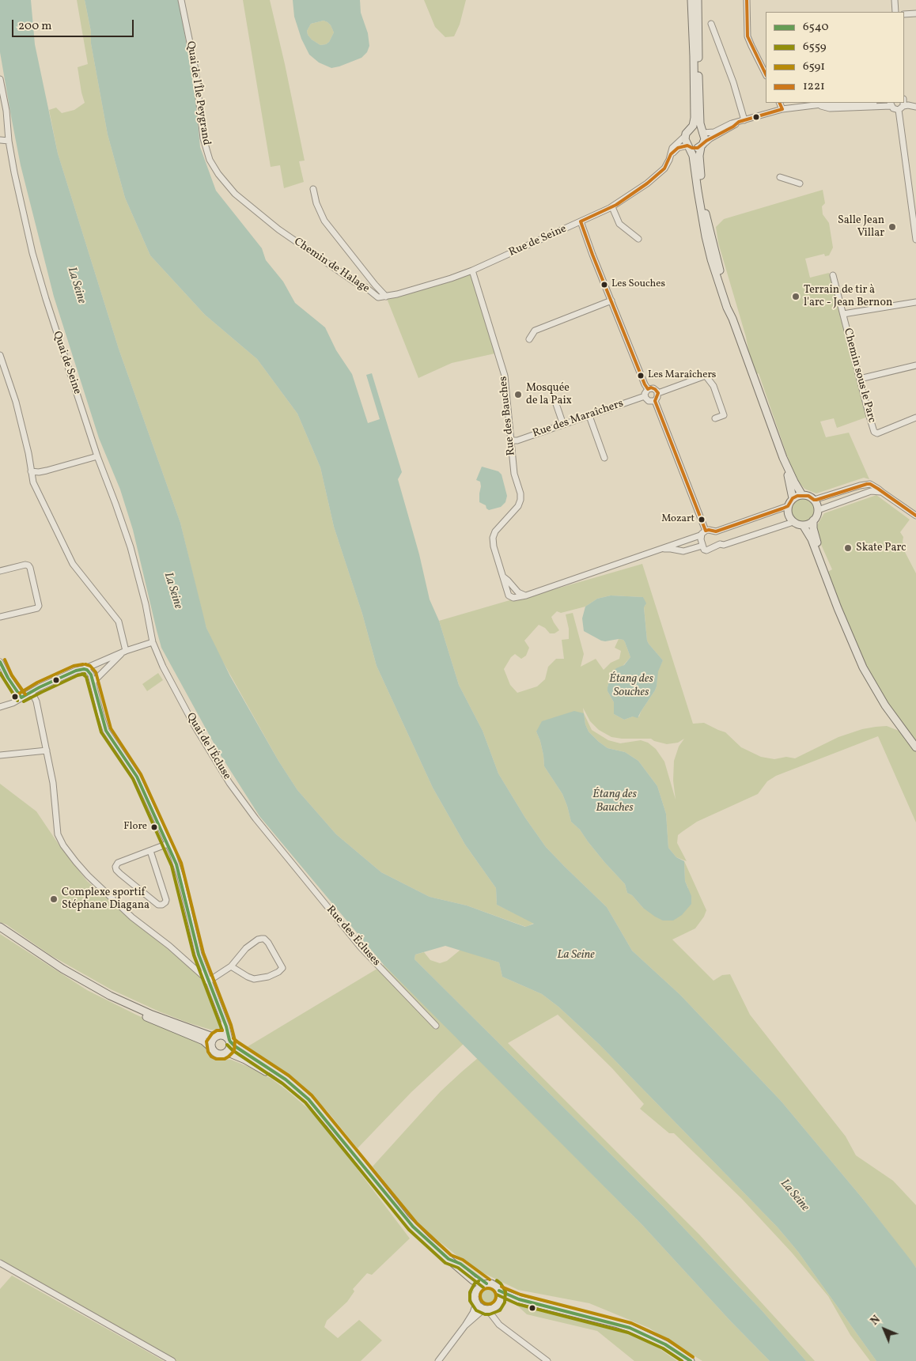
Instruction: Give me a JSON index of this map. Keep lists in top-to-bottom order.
{
  "streets": {
    "street": [
      "Quai de l'Île Peygrand",
      "Rue de Seine",
      "Chemin de Halage",
      "Quai de Seine",
      "Chemin sous le Parc",
      "Rue des Bauches",
      "Rue des Maraîchers",
      "Quai de l'Écluse",
      "Rue des Écluses"
    ]
  },
  "crossings": [
    ["Quai de l'Île Peygrand", "Chemin de Halage"],
    ["Rue de Seine", "Chemin de Halage"],
    ["Rue de Seine", "Rue des Bauches"],
    ["Quai de Seine", "Quai de l'Écluse"],
    ["Rue des Bauches", "Rue des Maraîchers"],
    ["Quai de l'Écluse", "Rue des Écluses"]
  ],
  "water": ["La Seine", "Étang des Souches", "Étang des Bauches"],
  "places": [
    "Salle Jean Villar",
    "Les Souches",
    "Terrain de tir à l'arc - Jean Bernon",
    "Les Maraîchers",
    "Mosquée de la Paix",
    "Mozart",
    "Skate Parc",
    "Flore",
    "Complexe sportif Stéphane Diagana"
  ],
  "lines": [
    "transit line 1221",
    "transit line 6591",
    "transit line 6540",
    "transit line 6559"
  ],
  "legend": [
    "6540",
    "6559",
    "6591",
    "1221"
  ],
  "scale_bar": "200 m",
  "north": "top left"
}
